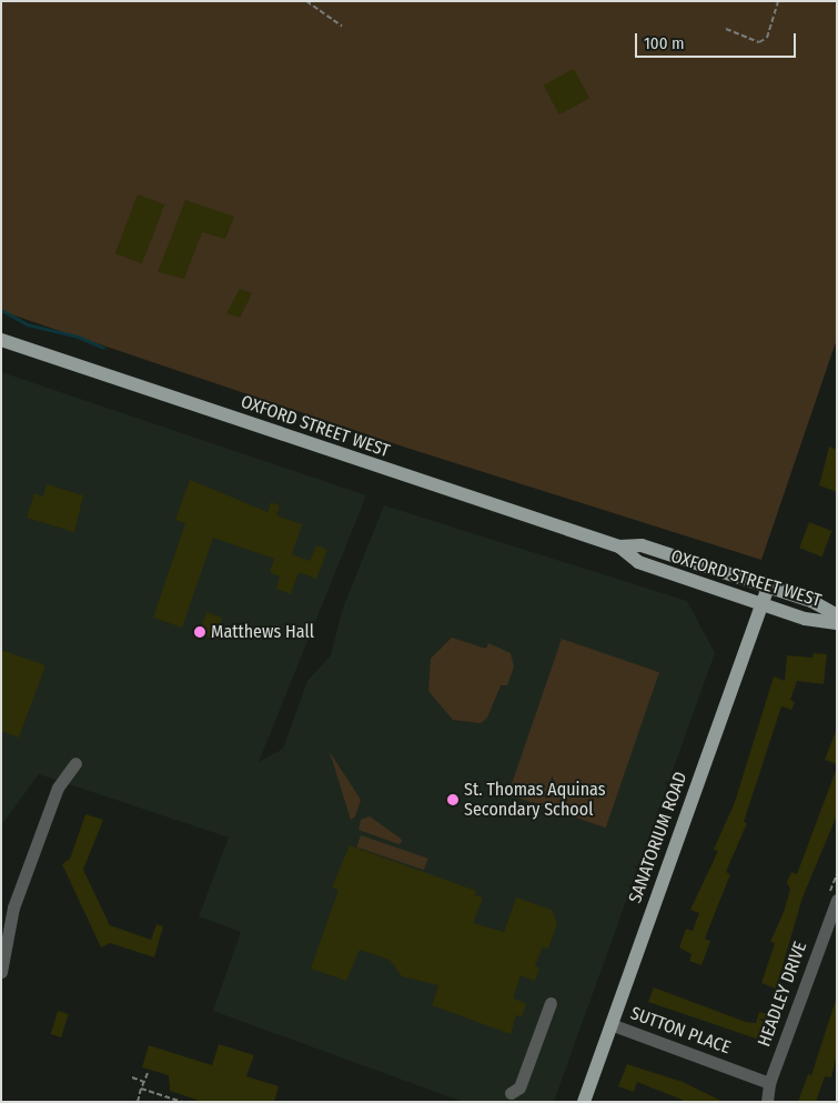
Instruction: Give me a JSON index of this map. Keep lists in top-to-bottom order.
{
  "streets": {
    "main road": ["OXFORD STREET WEST", "SANATORIUM ROAD"],
    "street": ["HEADLEY DRIVE", "SUTTON PLACE"]
  },
  "crossings": [
    ["OXFORD STREET WEST", "SANATORIUM ROAD"],
    ["SANATORIUM ROAD", "SUTTON PLACE"],
    ["HEADLEY DRIVE", "SUTTON PLACE"]
  ],
  "places": ["Matthews Hall", "St. Thomas Aquinas Secondary School"],
  "scale_bar": "100 m"
}
